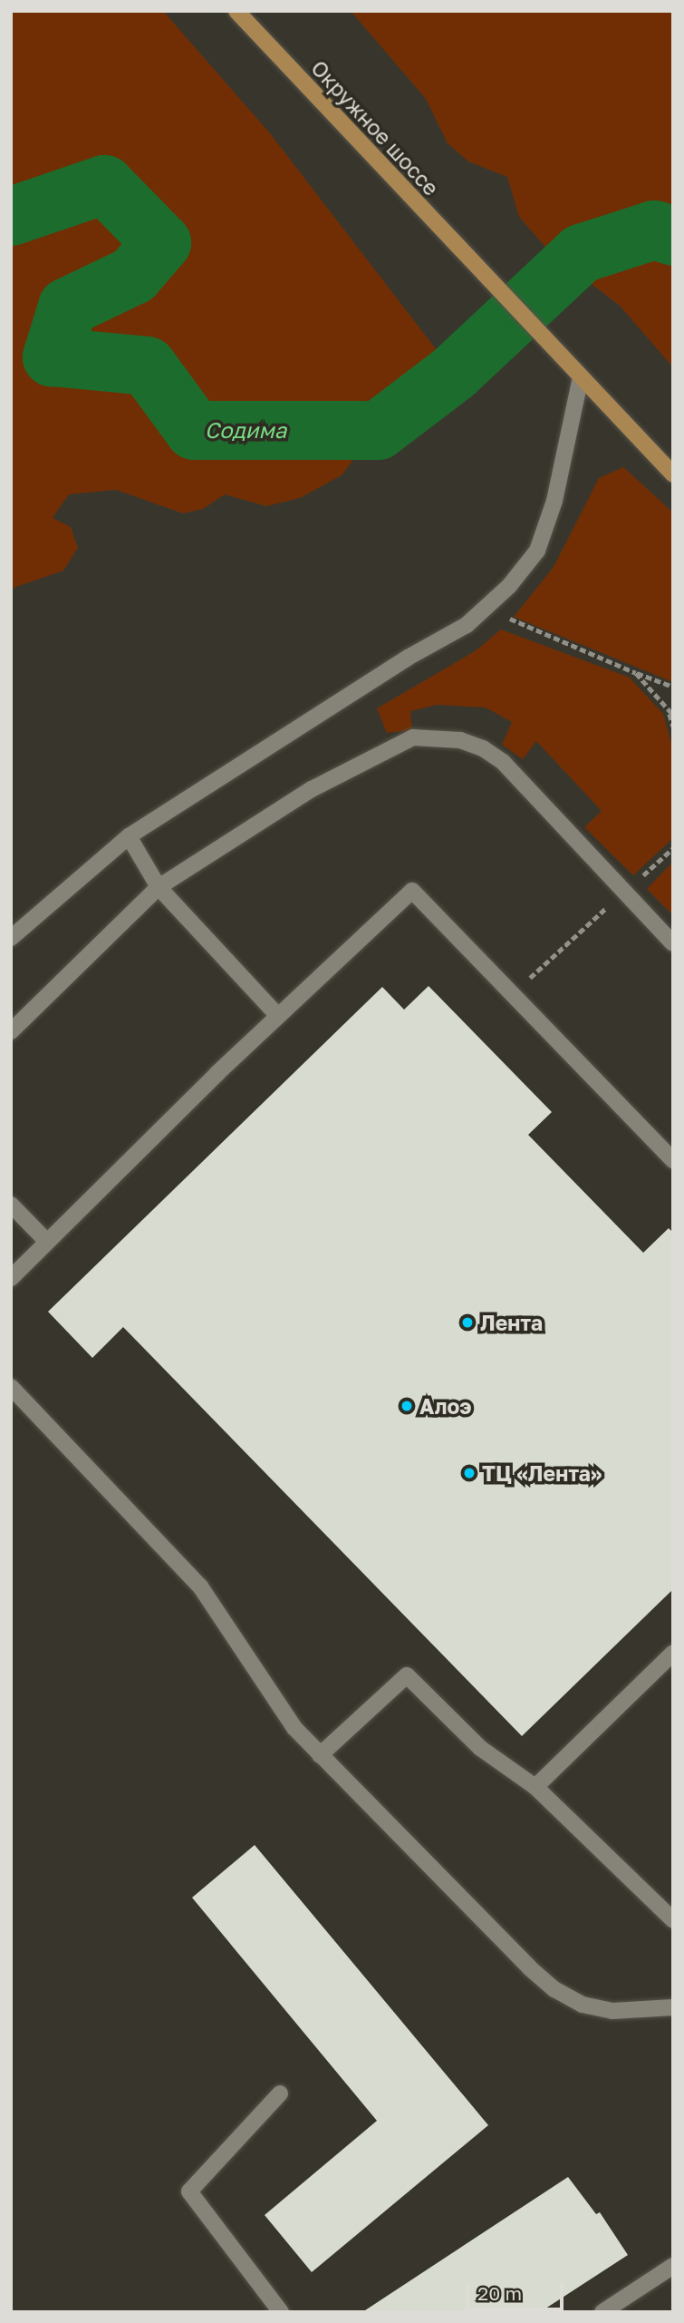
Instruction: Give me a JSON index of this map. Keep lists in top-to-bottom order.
{
  "streets": {
    "main road": ["Окружное шоссе"]
  },
  "water": ["Содима"],
  "places": ["Лента", "Алоэ", "ТЦ «Лента»"],
  "scale_bar": "20 m"
}
